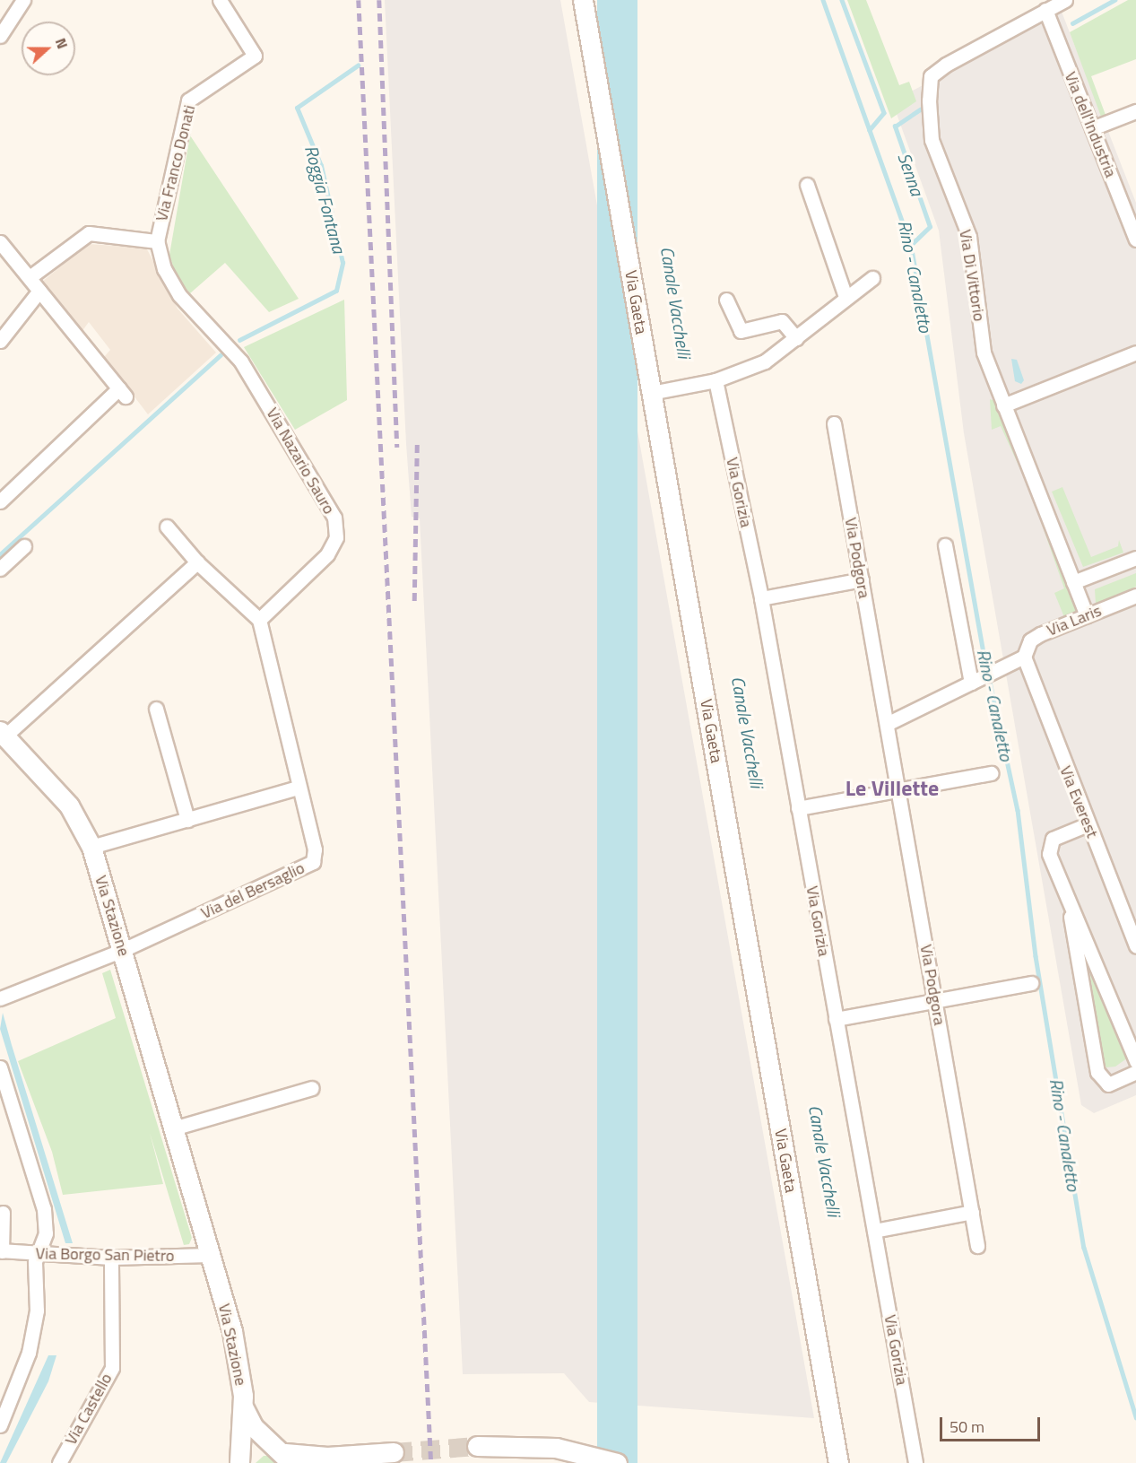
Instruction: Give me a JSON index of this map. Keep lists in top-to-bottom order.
{
  "streets": {
    "main road": ["Via Gaeta", "Via Stazione"],
    "street": [
      "Via dell'Industria",
      "Via Franco Donati",
      "Via Di Vittorio",
      "Via Nazario Sauro",
      "Via Gorizia",
      "Via Podgora",
      "Via Laris",
      "Via Everest",
      "Via del Bersaglio",
      "Via Borgo San Pietro",
      "Via Castello"
    ]
  },
  "crossings": [
    ["Via dell'Industria", "Via Di Vittorio"],
    ["Via Franco Donati", "Via Nazario Sauro"],
    ["Via Di Vittorio", "Via Laris"],
    ["Via Laris", "Via Everest"],
    ["Via del Bersaglio", "Via Stazione"],
    ["Via Stazione", "Via Borgo San Pietro"],
    ["Via Borgo San Pietro", "Via Castello"]
  ],
  "districts": ["Le Villette"],
  "water": [
    "Senna",
    "Roggia Fontana",
    "Rino - Canaletto",
    "Canale Vacchelli"
  ],
  "scale_bar": "50 m",
  "north": "right"
}
